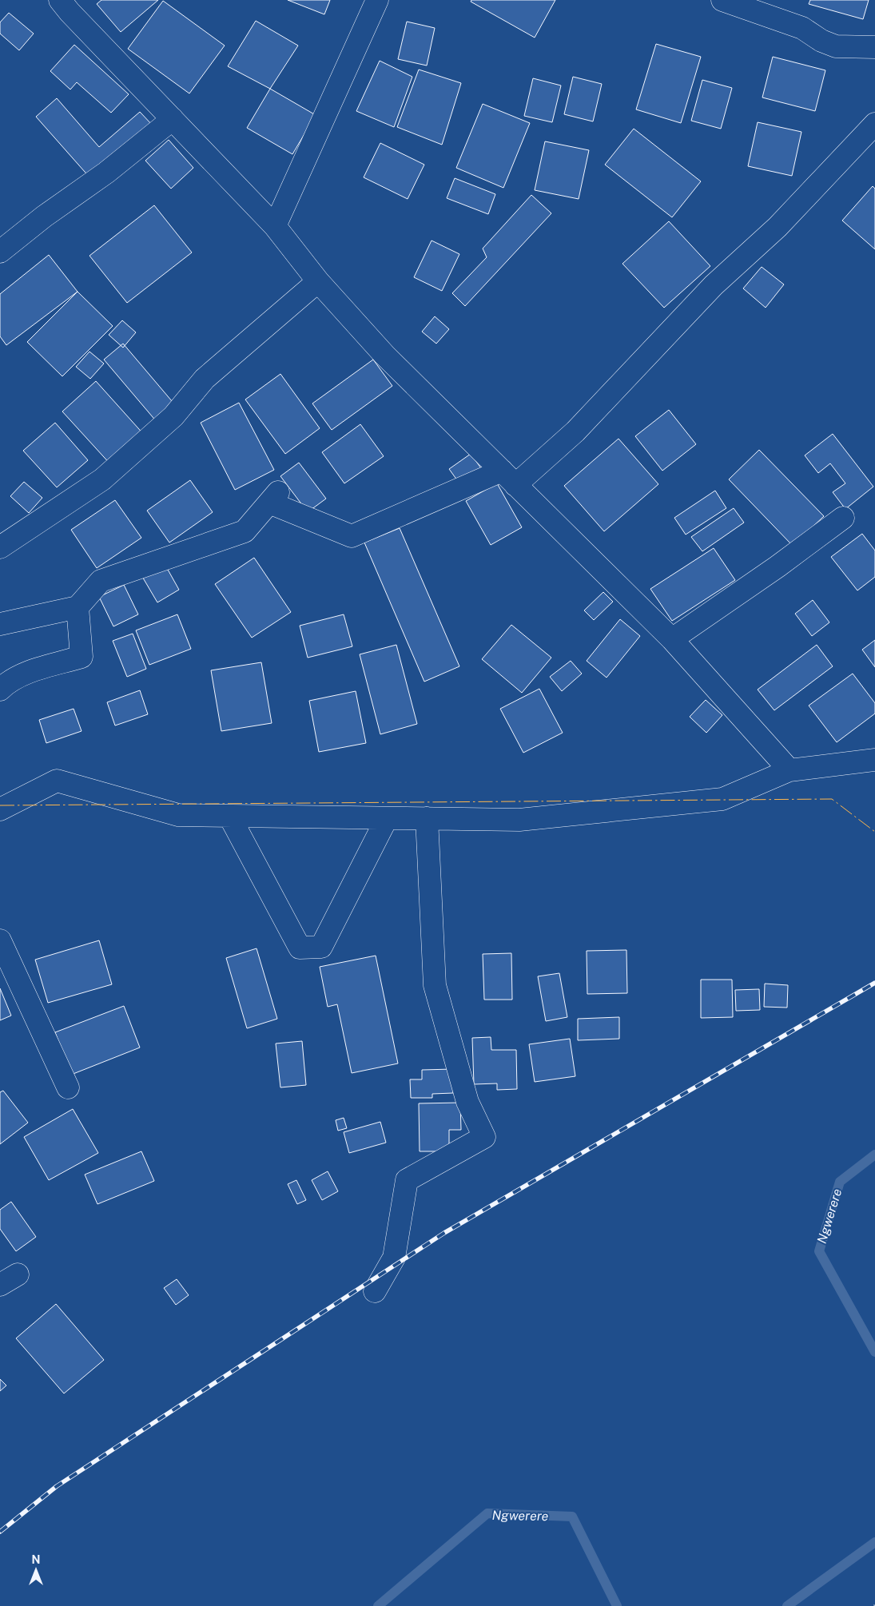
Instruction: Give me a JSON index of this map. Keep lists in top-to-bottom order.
{
  "water": ["Ngwerere"],
  "north": "top"
}
